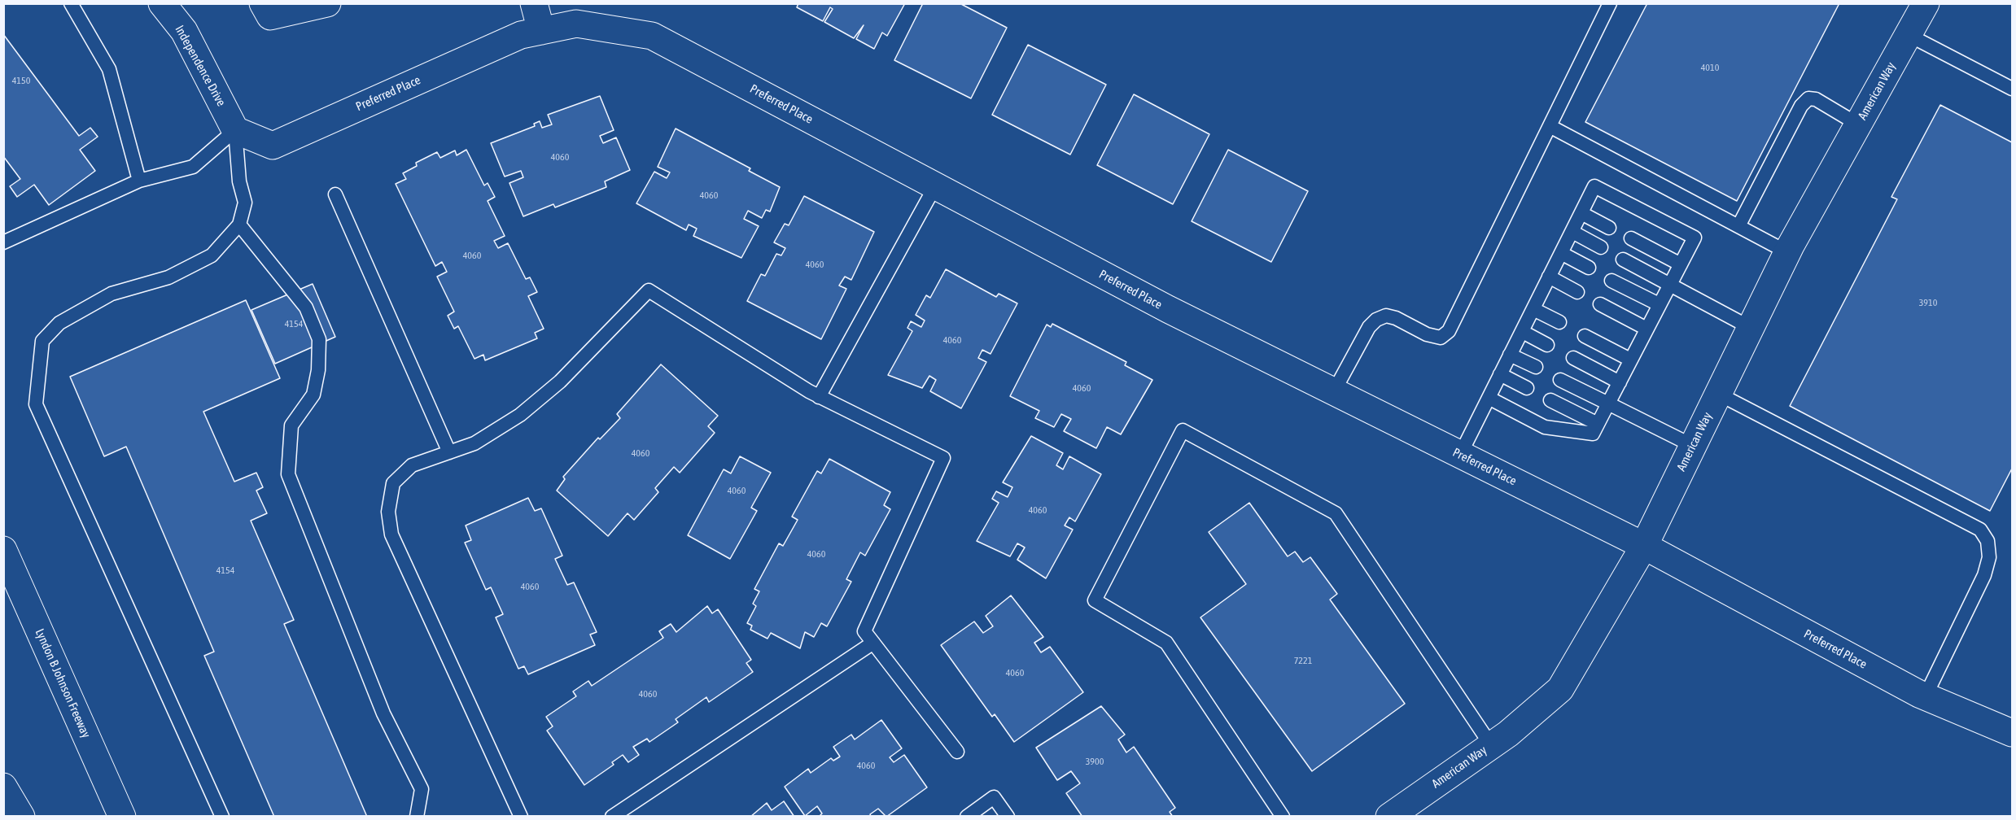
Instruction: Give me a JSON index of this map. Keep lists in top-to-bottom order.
{
  "streets": {
    "main road": [
      "Independence Drive",
      "American Way",
      "Preferred Place",
      "Lyndon B Johnson Freeway"
    ]
  },
  "crossings": [
    ["Independence Drive", "Preferred Place"],
    ["American Way", "Preferred Place"]
  ],
  "house_numbers": [
    "4010",
    "4150",
    "4060",
    "4060",
    "4060",
    "4060",
    "3910",
    "4154",
    "4060",
    "4060",
    "4060",
    "4060",
    "4060",
    "4060",
    "4154",
    "4060",
    "7221",
    "4060",
    "4060",
    "3900",
    "4060"
  ]
}
